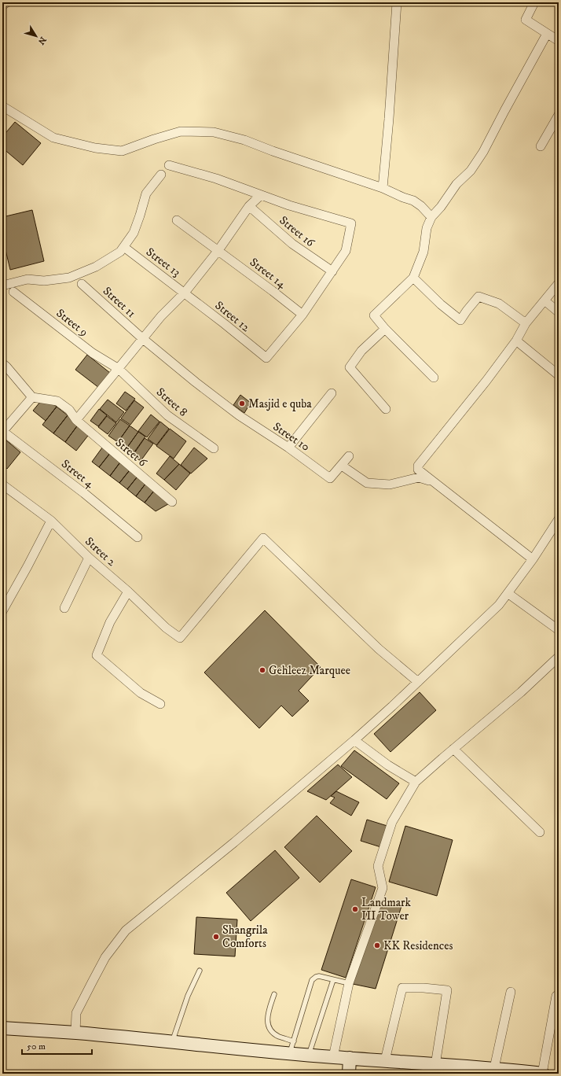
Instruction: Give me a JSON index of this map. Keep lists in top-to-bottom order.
{
  "streets": {
    "street": [
      "Street 16",
      "Street 13",
      "Street 14",
      "Street 11",
      "Street 12",
      "Street 9",
      "Street 8",
      "Street 10",
      "Street 6",
      "Street 4",
      "Street 2"
    ]
  },
  "crossings": [
    ["Street 13", "Street 12"],
    ["Street 14", "Street 12"],
    ["Street 11", "Street 10"],
    ["Street 9", "Street 8"]
  ],
  "places": [
    "Masjid e quba",
    "Gehleez Marquee",
    "Landmark III Tower",
    "Shangrila Comforts",
    "KK Residences"
  ],
  "scale_bar": "50 m",
  "north": "bottom right"
}
